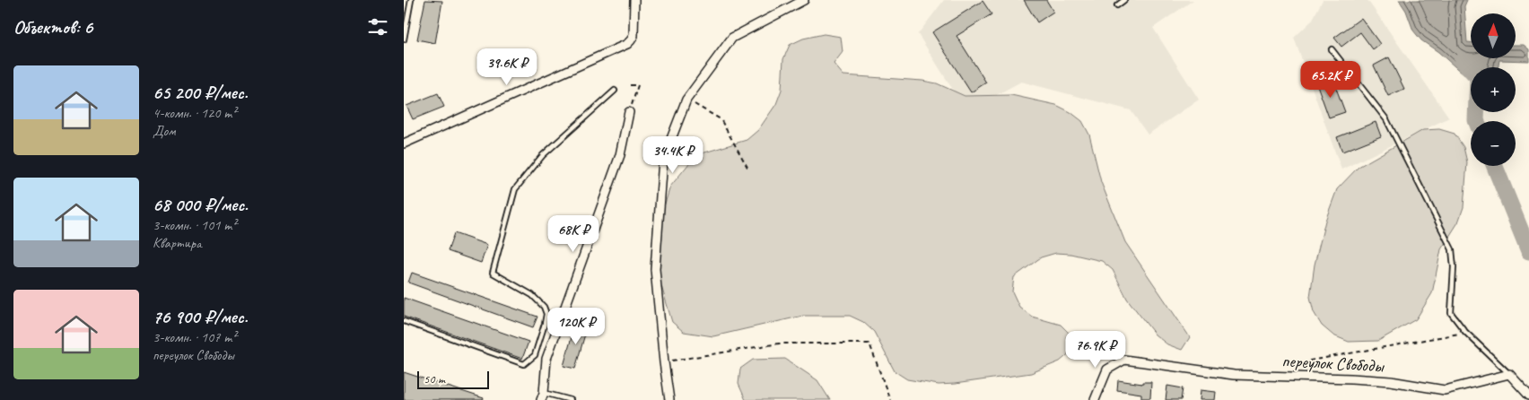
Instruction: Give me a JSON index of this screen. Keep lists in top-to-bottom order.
{
  "streets": {
    "street": ["переулок Свободы"]
  },
  "scale_bar": "50 m",
  "north": "top",
  "page": {
    "heading": "Объектов: 6",
    "map_buttons": ["+", "−"],
    "price": [
      "39.6K ₽",
      "65.2K ₽",
      "34.4K ₽",
      "68K ₽",
      "120K ₽",
      "76.9K ₽"
    ],
    "list": [
      {
        "name": "65 200 ₽/мес.",
        "note": "4-комн. · 120 m² · Дом"
      },
      {
        "name": "68 000 ₽/мес.",
        "note": "3-комн. · 101 m² · Квартира"
      },
      {
        "name": "76 900 ₽/мес.",
        "note": "3-комн. · 107 m² · переулок Свободы"
      }
    ],
    "scale": "50 m"
  }
}
